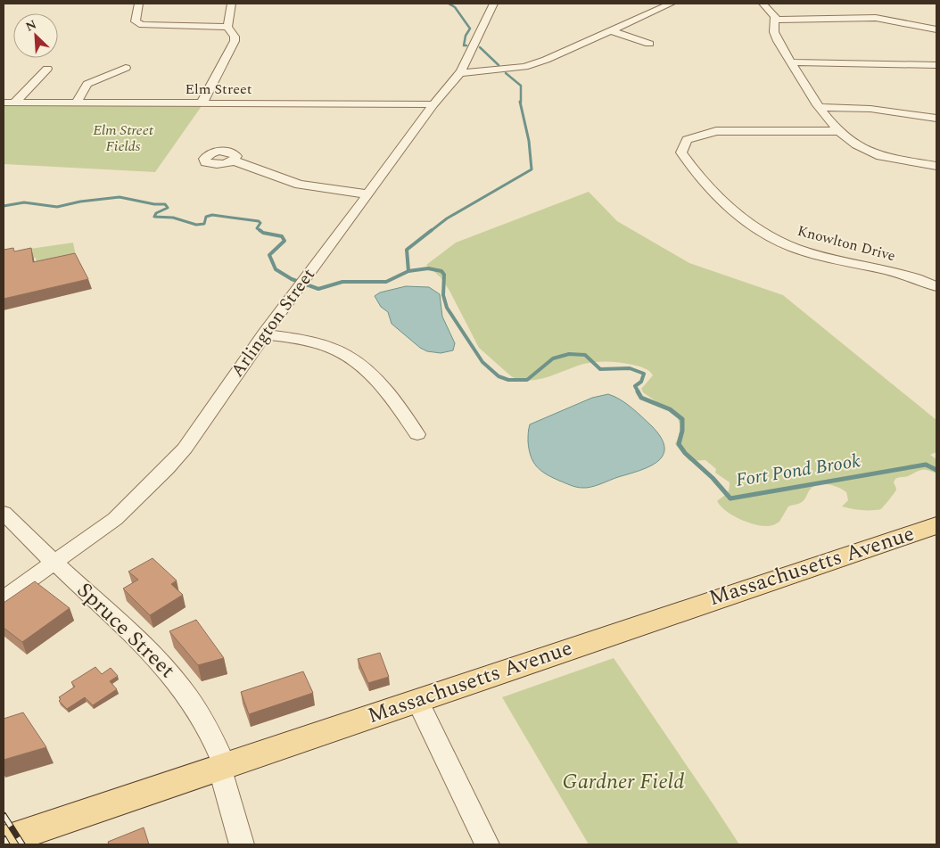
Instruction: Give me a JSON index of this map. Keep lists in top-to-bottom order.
{
  "streets": {
    "main road": ["Massachusetts Avenue"],
    "street": [
      "Elm Street",
      "Knowlton Drive",
      "Arlington Street",
      "Spruce Street"
    ]
  },
  "crossings": [
    ["Elm Street", "Arlington Street"],
    ["Arlington Street", "Spruce Street"],
    ["Massachusetts Avenue", "Spruce Street"]
  ],
  "water": ["Fort Pond Brook"],
  "parks": ["Elm Street Fields", "Gardner Field"],
  "north": "top left"
}
